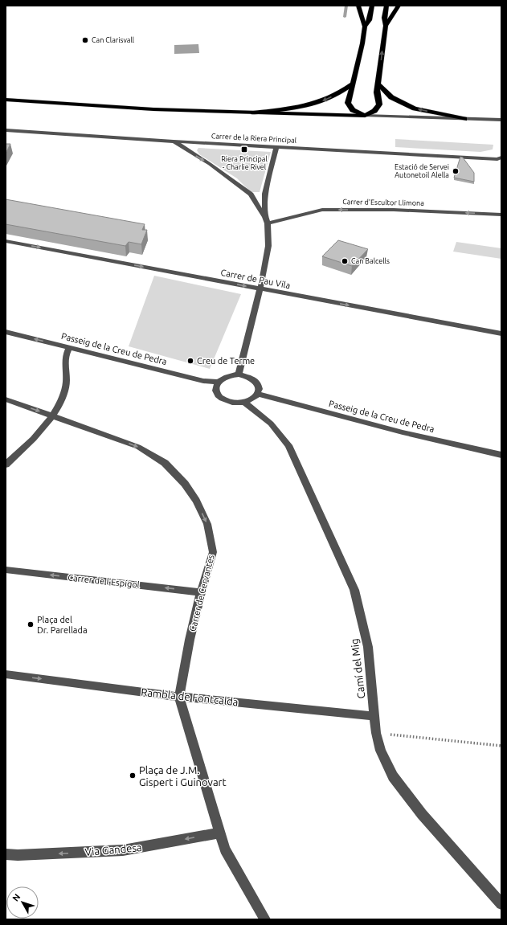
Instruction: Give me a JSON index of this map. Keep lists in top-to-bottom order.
{
  "streets": {
    "street": [
      "Carrer de la Riera Principal",
      "Carrer d'Escultor Llimona",
      "Carrer de Pau Vila",
      "Passeig de la Creu de Pedra",
      "Carrer de l'Espígol",
      "Carrer de Cervantes",
      "Camí del Mig",
      "Rambla de Fontcalda",
      "Via Gandesa"
    ]
  },
  "crossings": [
    ["Passeig de la Creu de Pedra", "Camí del Mig"],
    ["Carrer de l'Espígol", "Carrer de Cervantes"],
    ["Carrer de Cervantes", "Rambla de Fontcalda"],
    ["Camí del Mig", "Rambla de Fontcalda"]
  ],
  "one_way": [
    "Carrer d'Escultor Llimona",
    "Carrer de Pau Vila",
    "Carrer de l'Espígol",
    "Carrer de Cervantes",
    "Rambla de Fontcalda",
    "Via Gandesa"
  ],
  "places": {
    "other": [
      "Can Clarisvall",
      "Estació de Servei Autonetoil Alella",
      "Can Balcells",
      "Creu de Terme",
      "Plaça del Dr. Parellada",
      "Plaça de J.M. Gispert i Guinovart"
    ],
    "transit": ["Riera Principal - Charlie Rivel"]
  },
  "north": "top left"
}
